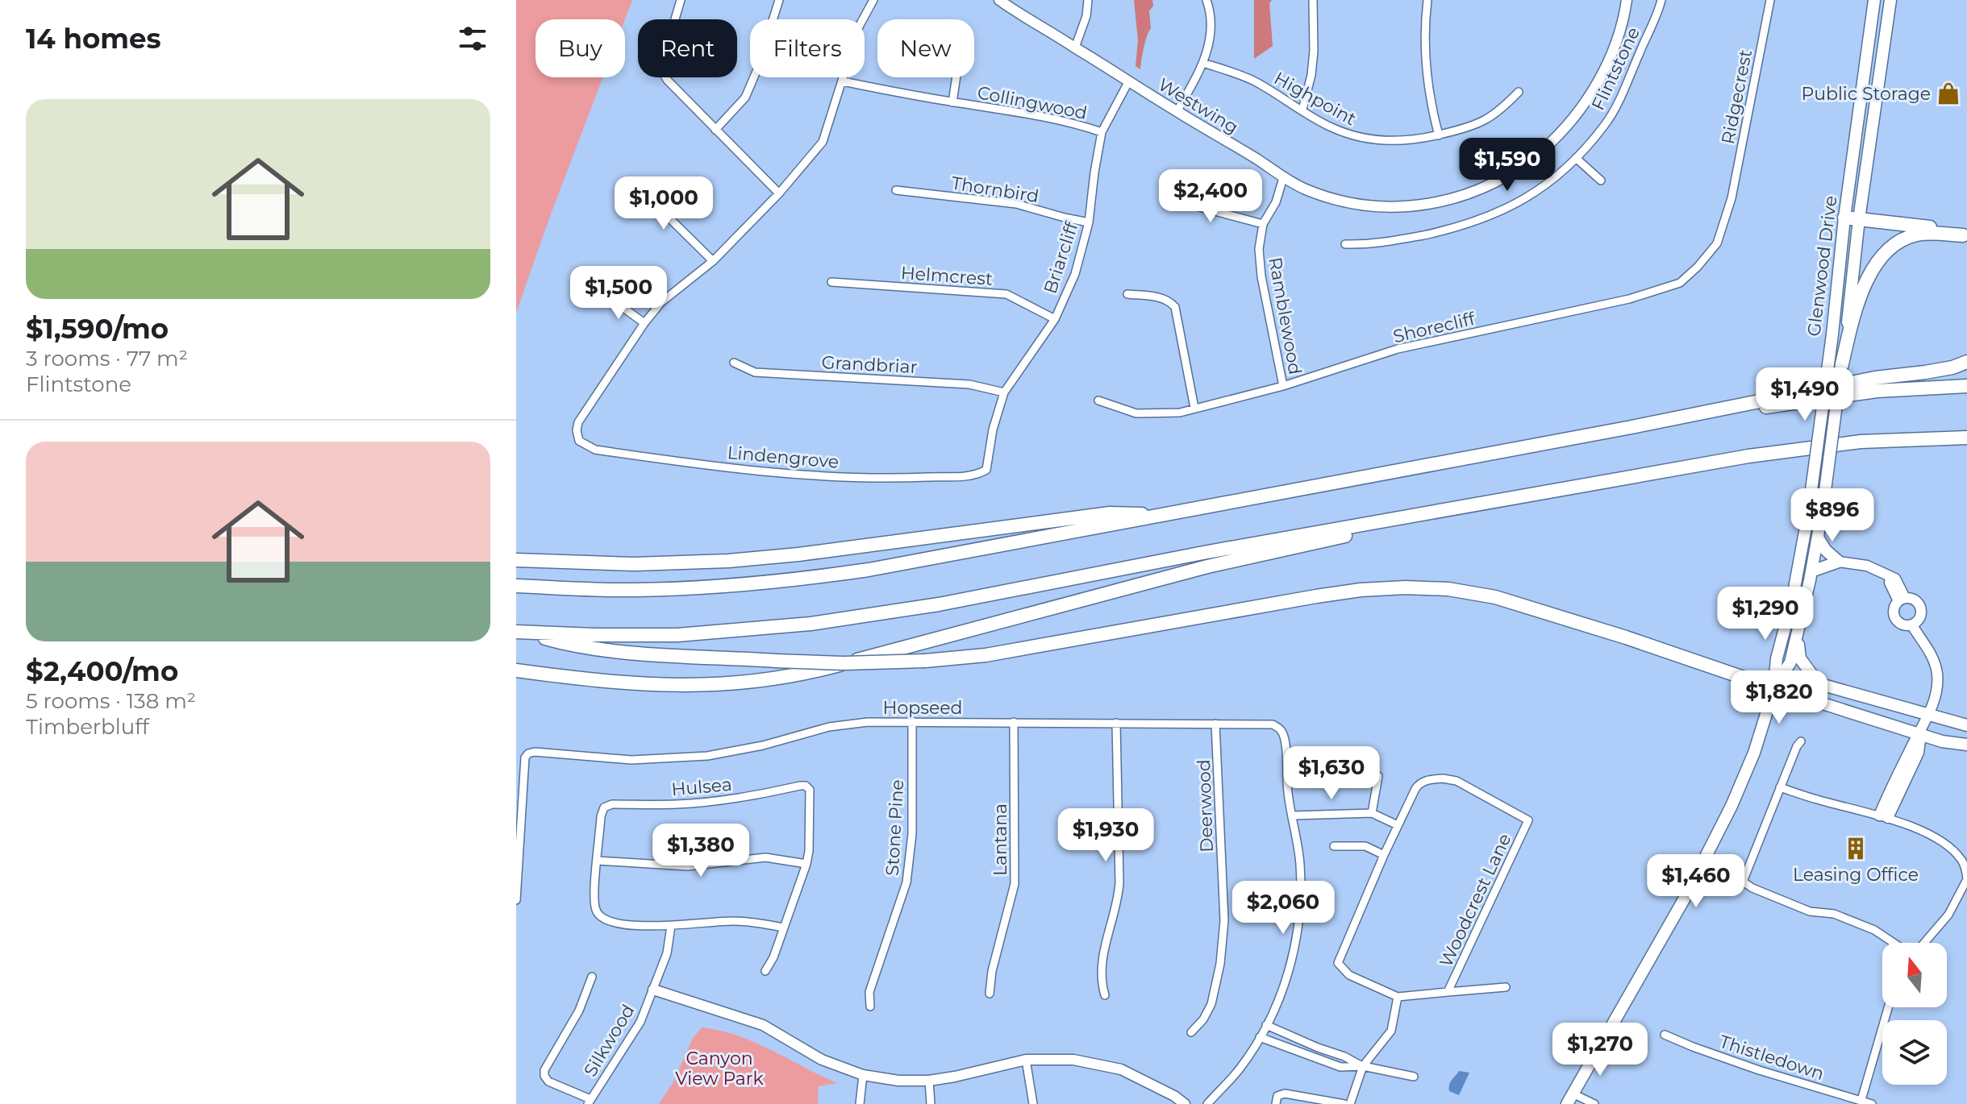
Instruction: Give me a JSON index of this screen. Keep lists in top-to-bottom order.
{
  "streets": {
    "main road": ["Glenwood Drive"],
    "street": [
      "Flintstone",
      "Ridgecrest",
      "Highpoint",
      "Collingwood",
      "Westwing",
      "Thornbird",
      "Briarcliff",
      "Helmcrest",
      "Ramblewood",
      "Shorecliff",
      "Grandbriar",
      "Lindengrove",
      "Hopseed",
      "Hulsea",
      "Deerwood",
      "Stone Pine",
      "Lantana",
      "Woodcrest Lane",
      "Silkwood",
      "Thistledown"
    ]
  },
  "crossings": [
    ["Ridgecrest", "Shorecliff"],
    ["Collingwood", "Briarcliff"],
    ["Westwing", "Briarcliff"],
    ["Westwing", "Ramblewood"],
    ["Thornbird", "Briarcliff"],
    ["Briarcliff", "Helmcrest"],
    ["Briarcliff", "Grandbriar"],
    ["Briarcliff", "Lindengrove"],
    ["Ramblewood", "Shorecliff"],
    ["Hopseed", "Deerwood"],
    ["Hopseed", "Stone Pine"],
    ["Hopseed", "Lantana"]
  ],
  "parks": ["Canyon View Park"],
  "places": {
    "shop": ["Public Storage"],
    "building": ["Leasing Office"]
  },
  "north": "top",
  "page": {
    "heading": "14 homes",
    "chip": [
      "Buy",
      "Rent",
      "Filters",
      "New"
    ],
    "list": [
      {
        "name": "$1,590/mo",
        "note": "3 rooms · 77 m² · Flintstone"
      },
      {
        "name": "$2,400/mo",
        "note": "5 rooms · 138 m² · Timberbluff"
      }
    ],
    "price": [
      "$1,590",
      "$2,400",
      "$1,000",
      "$1,500",
      "$1,490",
      "$896",
      "$1,290",
      "$1,820",
      "$1,630",
      "$1,930",
      "$1,380",
      "$1,460",
      "$2,060",
      "$1,270"
    ]
  }
}
